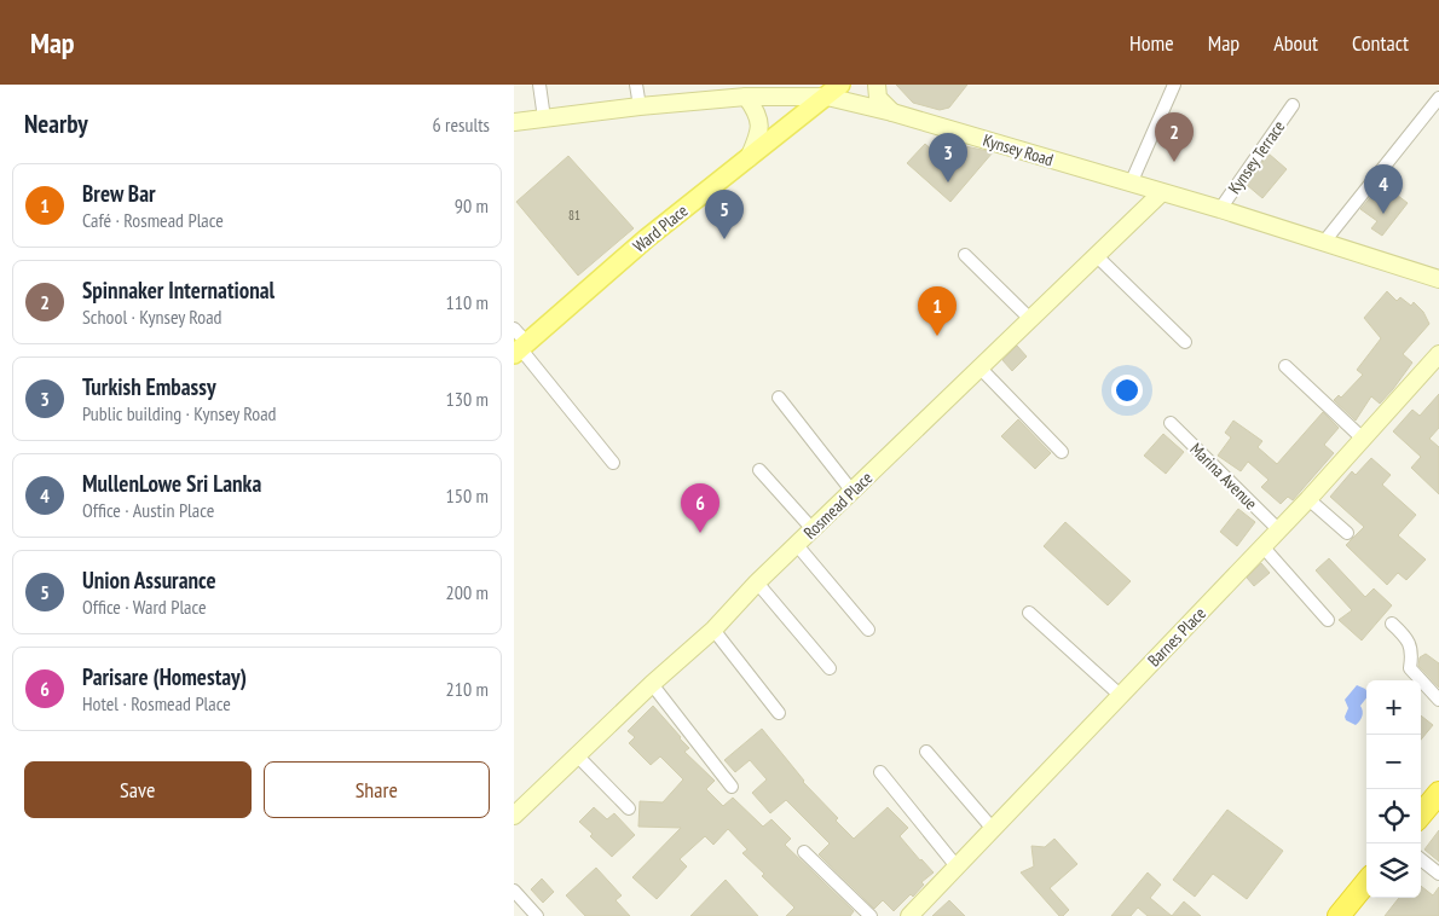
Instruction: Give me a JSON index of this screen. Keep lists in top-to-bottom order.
{
  "streets": {
    "main road": ["Ward Place"],
    "street": [
      "Kynsey Road",
      "Kynsey Terrace",
      "Marina Avenue",
      "Rosmead Place",
      "Barnes Place"
    ]
  },
  "crossings": [
    ["Kynsey Road", "Kynsey Terrace"],
    ["Kynsey Road", "Ward Place"],
    ["Kynsey Road", "Rosmead Place"],
    ["Marina Avenue", "Barnes Place"]
  ],
  "house_numbers": ["81"],
  "page": {
    "header": "Map",
    "nav": [
      "Home",
      "Map",
      "About",
      "Contact"
    ],
    "heading": ["Nearby", "6 results"],
    "pins": [
      "2",
      "3",
      "4",
      "5",
      "1",
      "6"
    ],
    "list": [
      {
        "mark": "1",
        "name": "Brew Bar",
        "note": "Café · Rosmead Place",
        "value": "90 m"
      },
      {
        "mark": "2",
        "name": "Spinnaker International",
        "note": "School · Kynsey Road",
        "value": "110 m"
      },
      {
        "mark": "3",
        "name": "Turkish Embassy",
        "note": "Public building · Kynsey Road",
        "value": "130 m"
      },
      {
        "mark": "4",
        "name": "MullenLowe Sri Lanka",
        "note": "Office · Austin Place",
        "value": "150 m"
      },
      {
        "mark": "5",
        "name": "Union Assurance",
        "note": "Office · Ward Place",
        "value": "200 m"
      },
      {
        "mark": "6",
        "name": "Parisare (Homestay)",
        "note": "Hotel · Rosmead Place",
        "value": "210 m"
      }
    ],
    "map_buttons": ["+", "−"],
    "buttons": ["Save", "Share"]
  }
}
